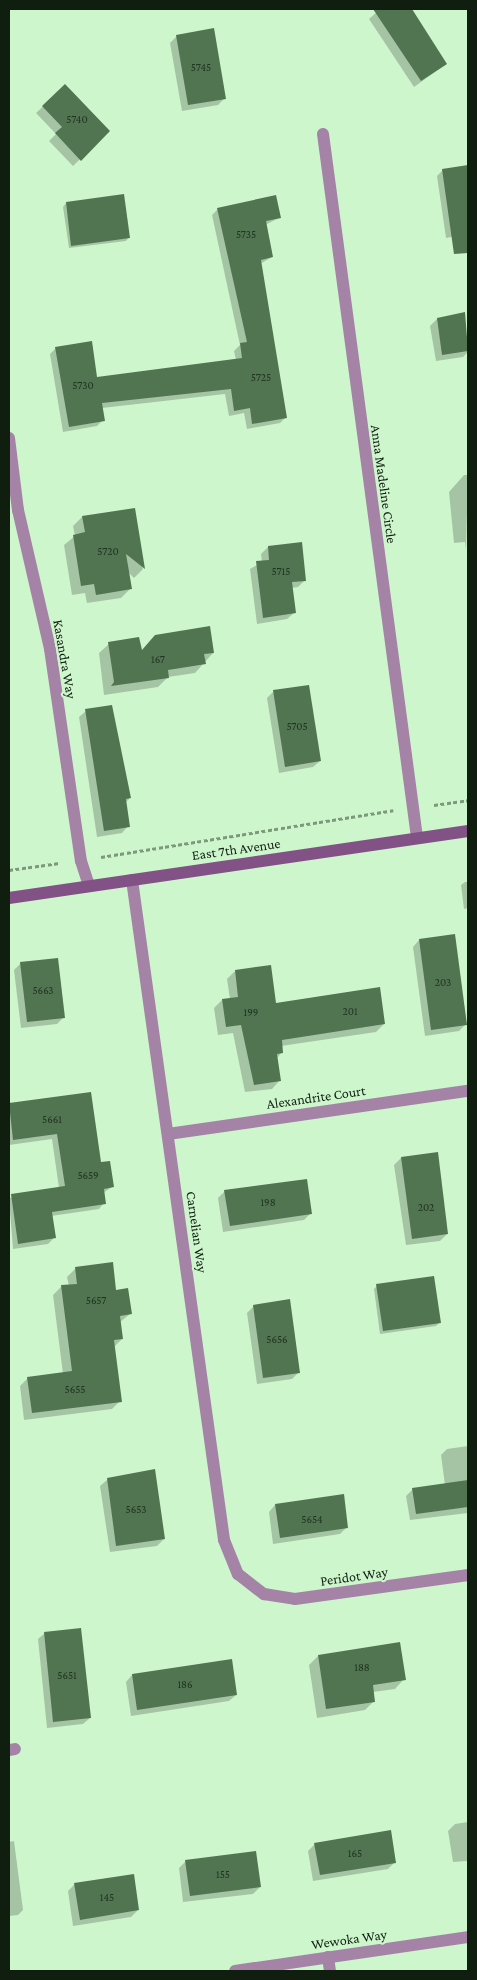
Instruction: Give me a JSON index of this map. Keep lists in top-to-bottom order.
{
  "streets": {
    "main road": ["East 7th Avenue"],
    "street": [
      "Anna Madeline Circle",
      "Kasandra Way",
      "Alexandrite Court",
      "Carnelian Way",
      "Peridot Way",
      "Wewoka Way"
    ]
  },
  "crossings": [
    ["Anna Madeline Circle", "East 7th Avenue"],
    ["Kasandra Way", "East 7th Avenue"],
    ["East 7th Avenue", "Carnelian Way"],
    ["Alexandrite Court", "Carnelian Way"],
    ["Carnelian Way", "Peridot Way"]
  ],
  "house_numbers": [
    "5745",
    "5740",
    "5735",
    "5725",
    "5730",
    "5720",
    "5715",
    "167",
    "5705",
    "203",
    "5663",
    "201",
    "199",
    "5661",
    "5659",
    "198",
    "202",
    "5657",
    "5656",
    "5655",
    "5653",
    "5654",
    "188",
    "5651",
    "186",
    "165",
    "155",
    "145"
  ]
}
